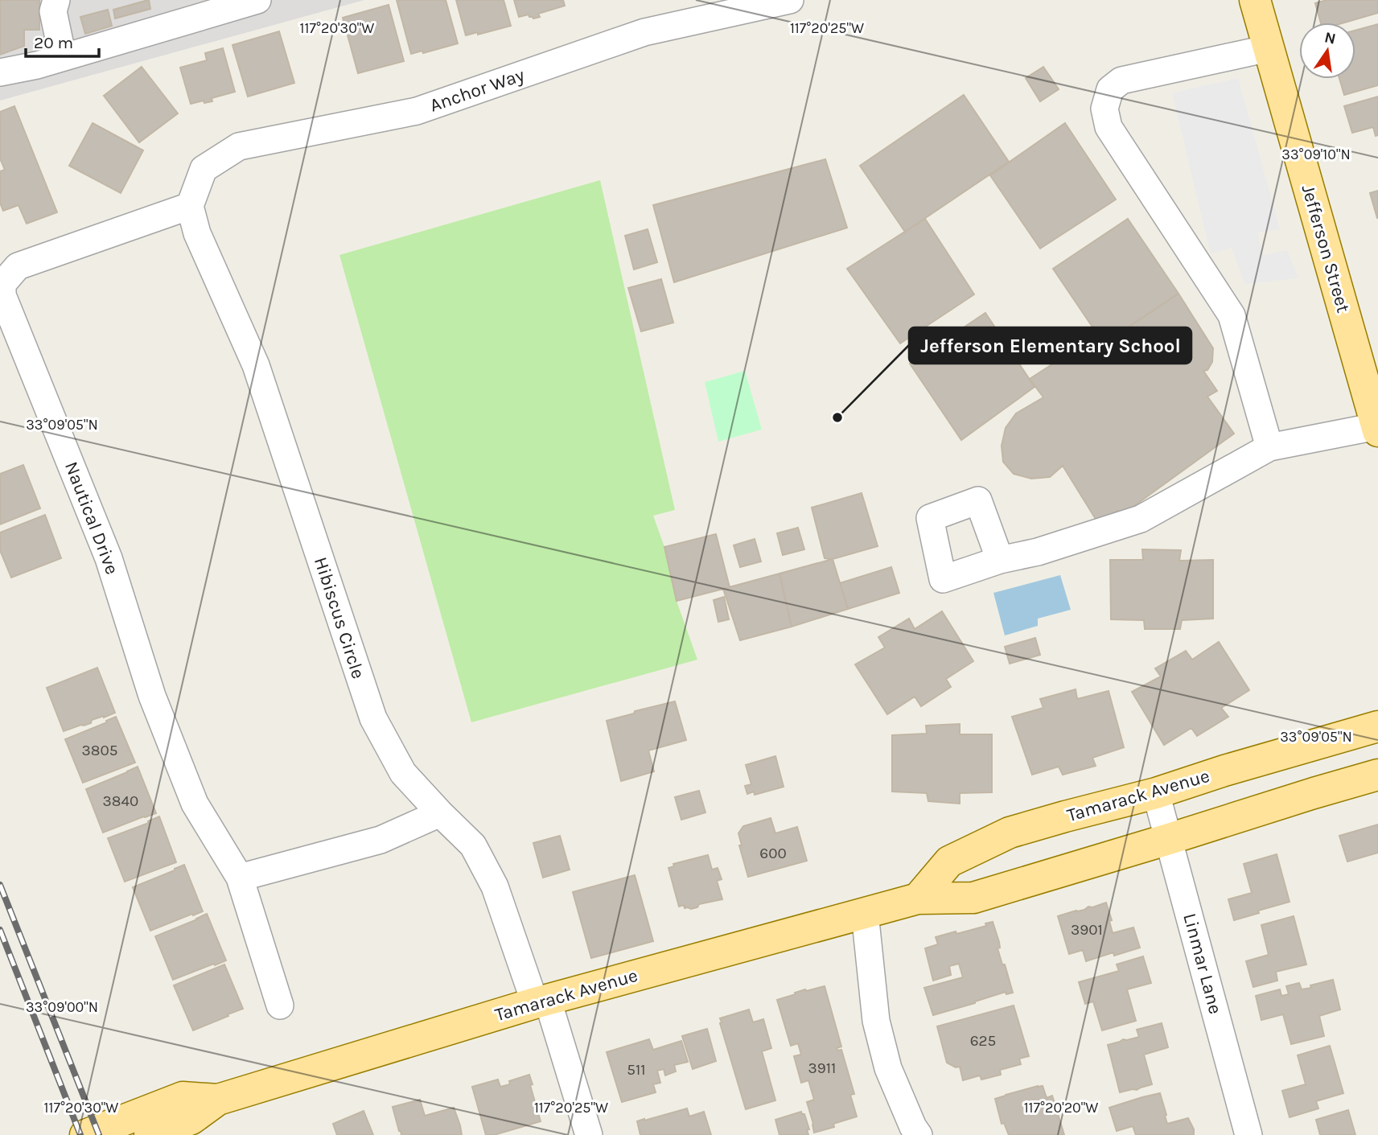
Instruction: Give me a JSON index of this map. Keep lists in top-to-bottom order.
{
  "streets": {
    "main road": ["Jefferson Street", "Tamarack Avenue"],
    "street": [
      "Anchor Way",
      "Nautical Drive",
      "Hibiscus Circle",
      "Linmar Lane"
    ]
  },
  "crossings": [
    ["Anchor Way", "Nautical Drive"],
    ["Anchor Way", "Hibiscus Circle"],
    ["Nautical Drive", "Hibiscus Circle"],
    ["Hibiscus Circle", "Tamarack Avenue"],
    ["Tamarack Avenue", "Linmar Lane"]
  ],
  "places": ["Jefferson Elementary School"],
  "house_numbers": [
    "3805",
    "3840",
    "600",
    "3901",
    "625",
    "3911",
    "511"
  ],
  "scale_bar": "20 m",
  "north": "top",
  "coordinates": [
    "117°20'30\"W",
    "117°20'25\"W",
    "33°09'10\"N",
    "33°09'05\"N",
    "33°09'00\"N",
    "117°20'20\"W"
  ]
}
